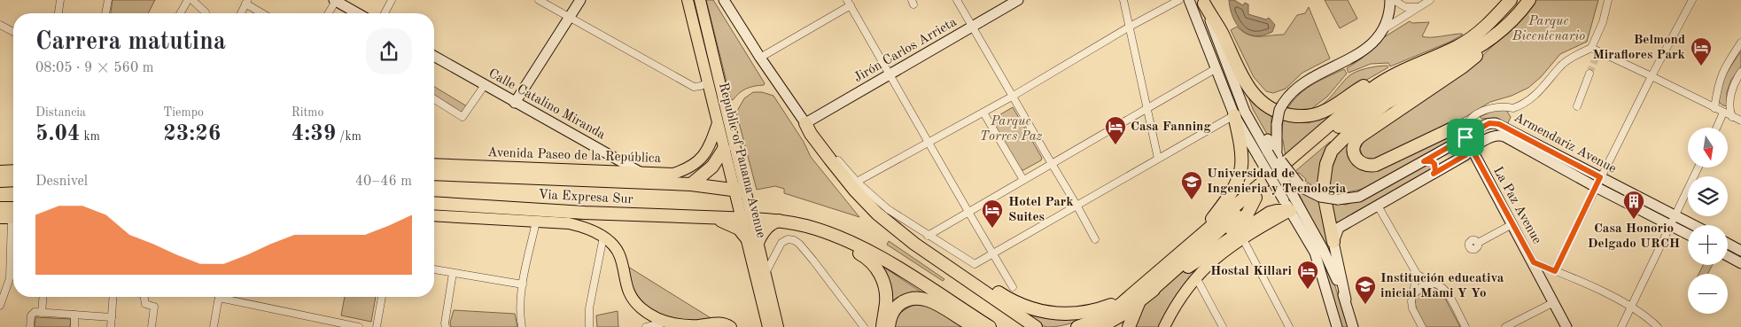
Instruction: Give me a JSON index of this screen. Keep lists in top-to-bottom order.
{
  "streets": {
    "highway": ["Via Expresa Sur"],
    "main road": [
      "Jirón Carlos Arrieta",
      "Calle Catalino Miranda",
      "Armendariz Avenue",
      "Avenida Paseo de la República",
      "Republic of Panama Avenue",
      "La Paz Avenue"
    ]
  },
  "crossings": [
    ["Calle Catalino Miranda", "Avenida Paseo de la República"],
    ["Calle Catalino Miranda", "Via Expresa Sur"],
    ["Armendariz Avenue", "La Paz Avenue"],
    ["Avenida Paseo de la República", "Republic of Panama Avenue"],
    ["Avenida Paseo de la República", "Via Expresa Sur"],
    ["Republic of Panama Avenue", "Via Expresa Sur"]
  ],
  "parks": ["Parque Bicentenario", "Parque Torres Paz"],
  "places": {
    "hotel": [
      "Belmond Miraflores Park",
      "Casa Fanning",
      "Hotel Park Suites",
      "Hostal Killari"
    ],
    "school or university": ["Universidad de Ingenieria y Tecnologia", "Institución educativa inicial Mami Y Yo"],
    "building": ["Casa Honorio Delgado URCH"]
  },
  "north": "bottom",
  "page": {
    "heading": ["Carrera matutina", "08:05 · 9 × 560 m"],
    "stats": [
      ["Distancia", "5.04 km"],
      ["Tiempo", "23:26"],
      ["Ritmo", "4:39 /km"]
    ],
    "map_buttons": ["+", "−"],
    "chart": ["Desnivel", "40–46 m"]
  }
}
